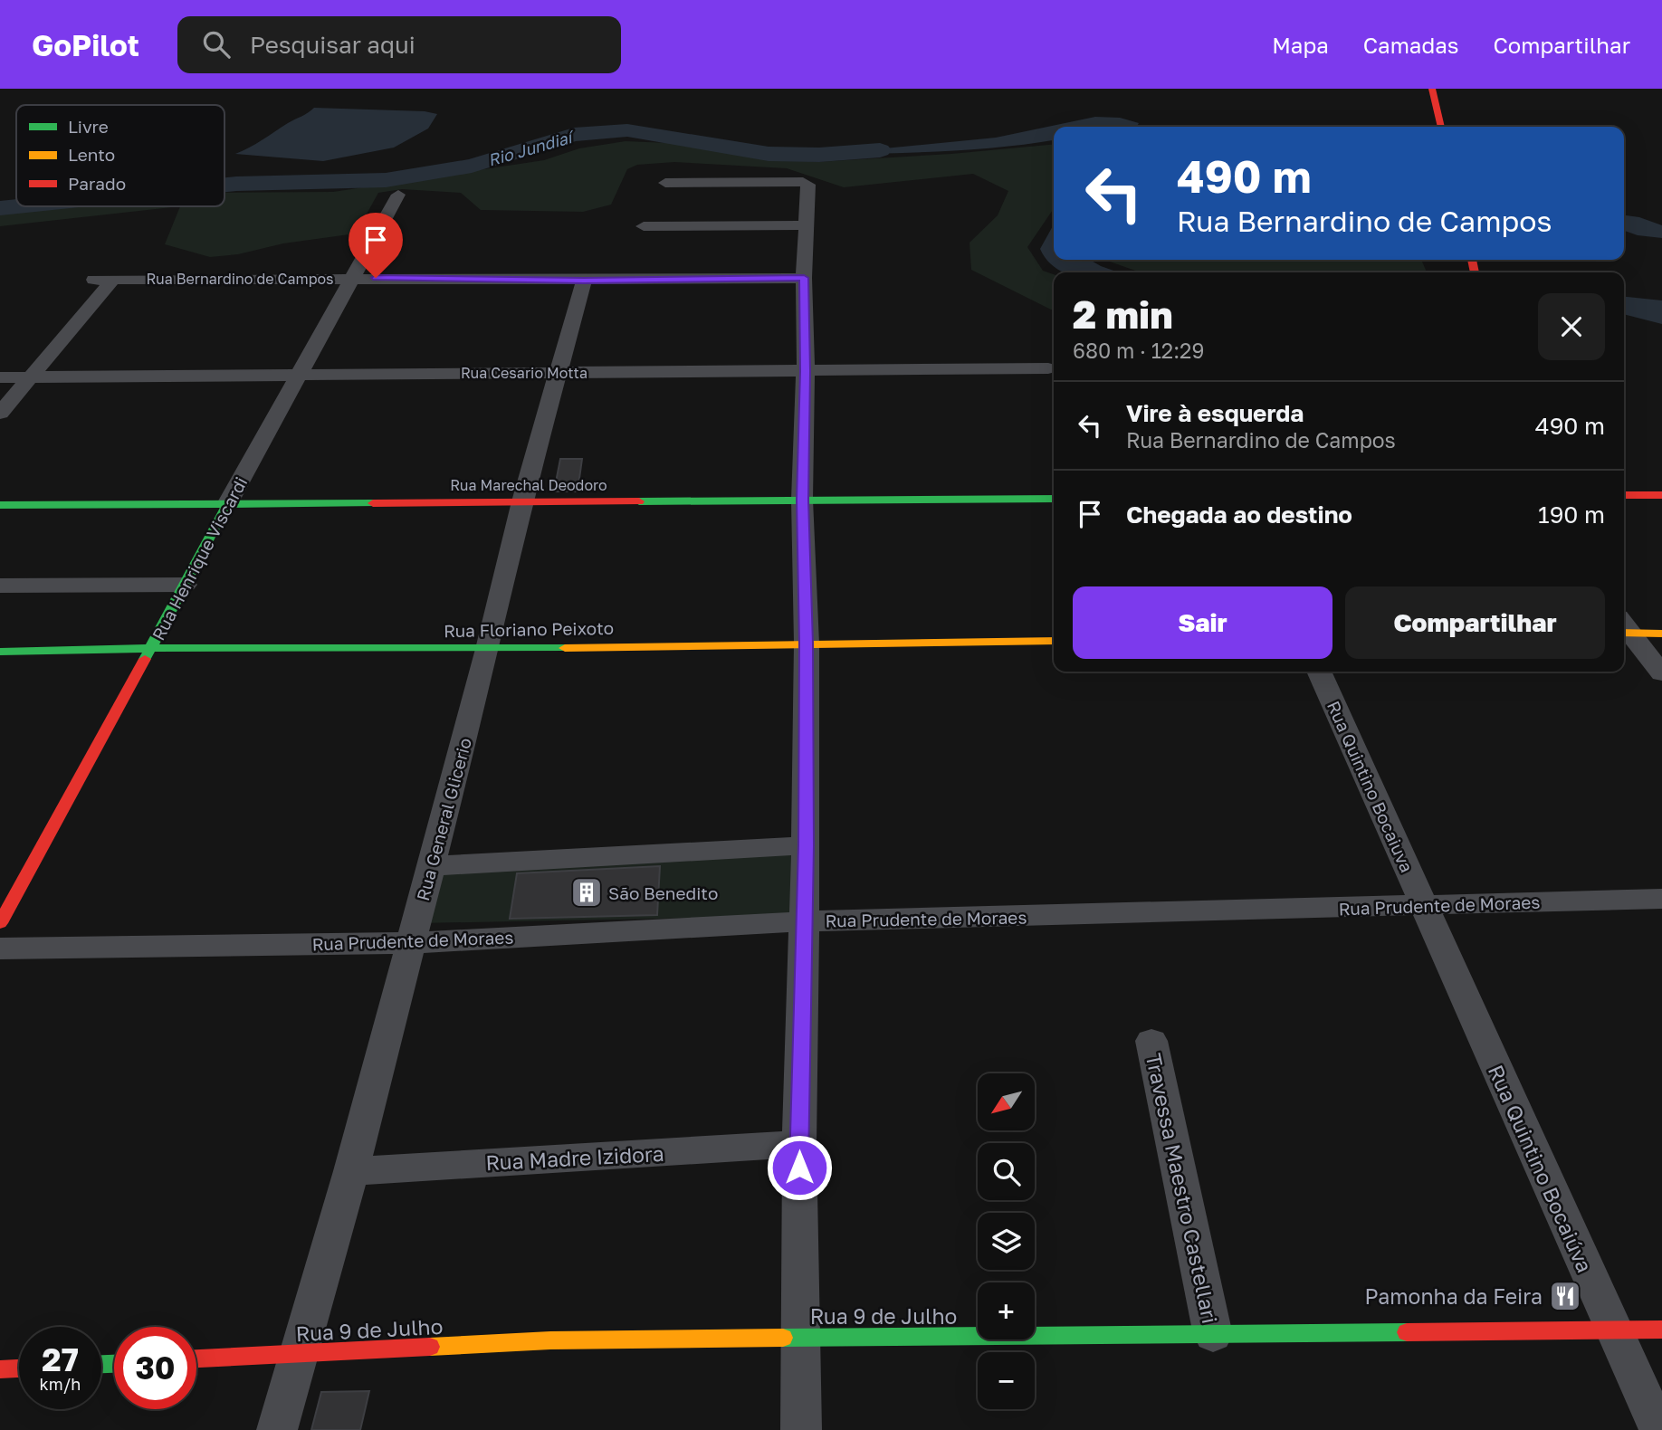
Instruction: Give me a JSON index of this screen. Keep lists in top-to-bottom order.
{
  "streets": {
    "main road": [
      "Rua Marechal Deodoro",
      "Rua Henrique Viscardi",
      "Rua Floriano Peixoto",
      "Rua 9 de Julho"
    ],
    "street": [
      "Rua Bernardino de Campos",
      "Rua Cesario Motta",
      "Rua Quintino Bocaiuva",
      "Rua General Glicerio",
      "Rua Prudente de Moraes",
      "Rua Madre Izidora",
      "Rua Quintino Bocaiúva",
      "Travessa Maestro Castellari"
    ]
  },
  "crossings": [
    ["Rua Bernardino de Campos", "Rua Cesario Motta"],
    ["Rua Bernardino de Campos", "Rua Henrique Viscardi"],
    ["Rua Bernardino de Campos", "Rua General Glicerio"],
    ["Rua Cesario Motta", "Rua Henrique Viscardi"],
    ["Rua Cesario Motta", "Rua General Glicerio"],
    ["Rua Marechal Deodoro", "Rua Henrique Viscardi"],
    ["Rua Marechal Deodoro", "Rua General Glicerio"],
    ["Rua Henrique Viscardi", "Rua Floriano Peixoto"],
    ["Rua Floriano Peixoto", "Rua General Glicerio"],
    ["Rua Quintino Bocaiuva", "Rua Prudente de Moraes"],
    ["Rua Quintino Bocaiuva", "Rua Quintino Bocaiúva"],
    ["Rua General Glicerio", "Rua Prudente de Moraes"],
    ["Rua General Glicerio", "Rua Madre Izidora"],
    ["Rua General Glicerio", "Rua 9 de Julho"],
    ["Rua Prudente de Moraes", "Rua Quintino Bocaiúva"],
    ["Rua Quintino Bocaiúva", "Rua 9 de Julho"],
    ["Travessa Maestro Castellari", "Rua 9 de Julho"]
  ],
  "water": ["Rio Jundiaí"],
  "places": {
    "building": ["São Benedito"],
    "restaurant": ["Pamonha da Feira"]
  },
  "legend": ["Livre", "Lento", "Parado"],
  "north": "bottom left",
  "page": {
    "header": "GoPilot",
    "search": "Pesquisar aqui",
    "nav": ["Mapa", "Camadas", "Compartilhar"],
    "turn": ["490 m", "Rua Bernardino de Campos"],
    "heading": ["2 min", "680 m · 12:29"],
    "list": [
      {
        "name": "Vire à esquerda",
        "note": "Rua Bernardino de Campos",
        "value": "490 m"
      },
      {
        "name": "Chegada ao destino",
        "value": "190 m"
      }
    ],
    "buttons": ["Sair", "Compartilhar"],
    "map_buttons": ["+", "−"],
    "speed": "27 km/h",
    "limit": "30"
  }
}
